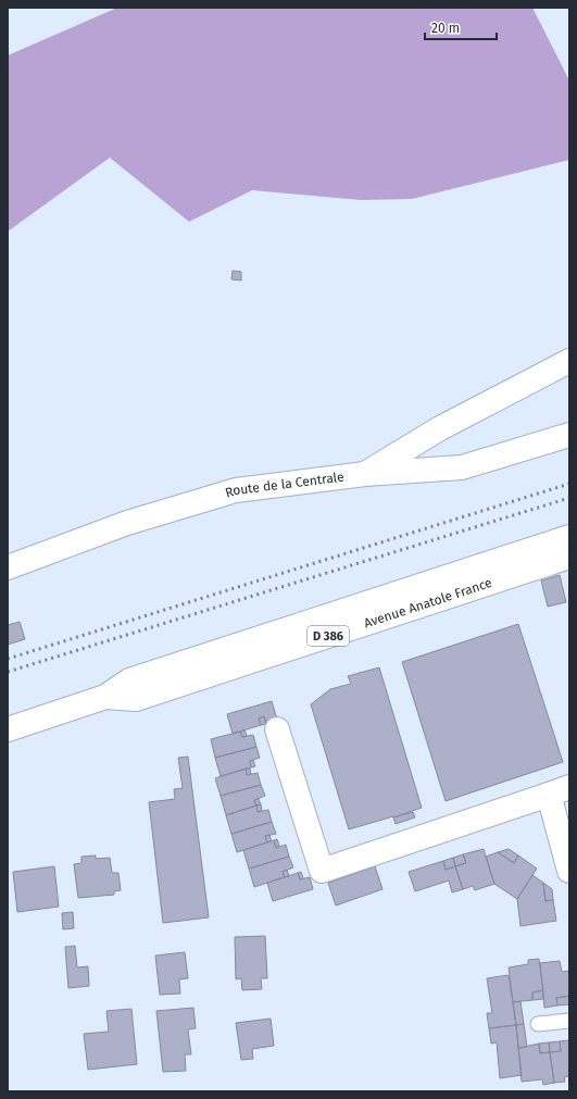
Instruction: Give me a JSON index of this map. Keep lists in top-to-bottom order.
{
  "streets": {
    "street": ["Route de la Centrale", "Avenue Anatole France", "D 386"]
  },
  "crossings": [
    ["Avenue Anatole France", "D 386"]
  ],
  "scale_bar": "20 m"
}
